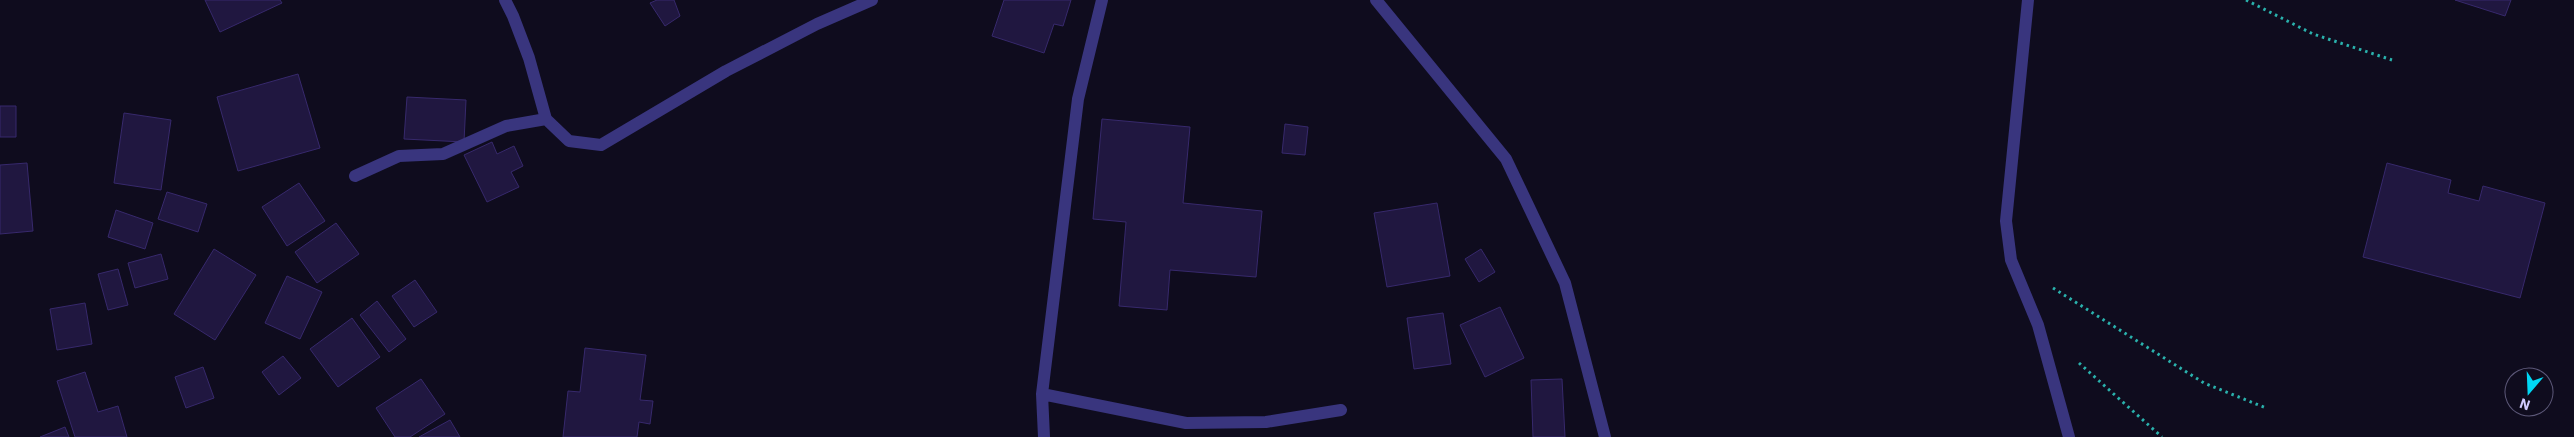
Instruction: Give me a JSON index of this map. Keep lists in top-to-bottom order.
{
  "north": "bottom"
}
